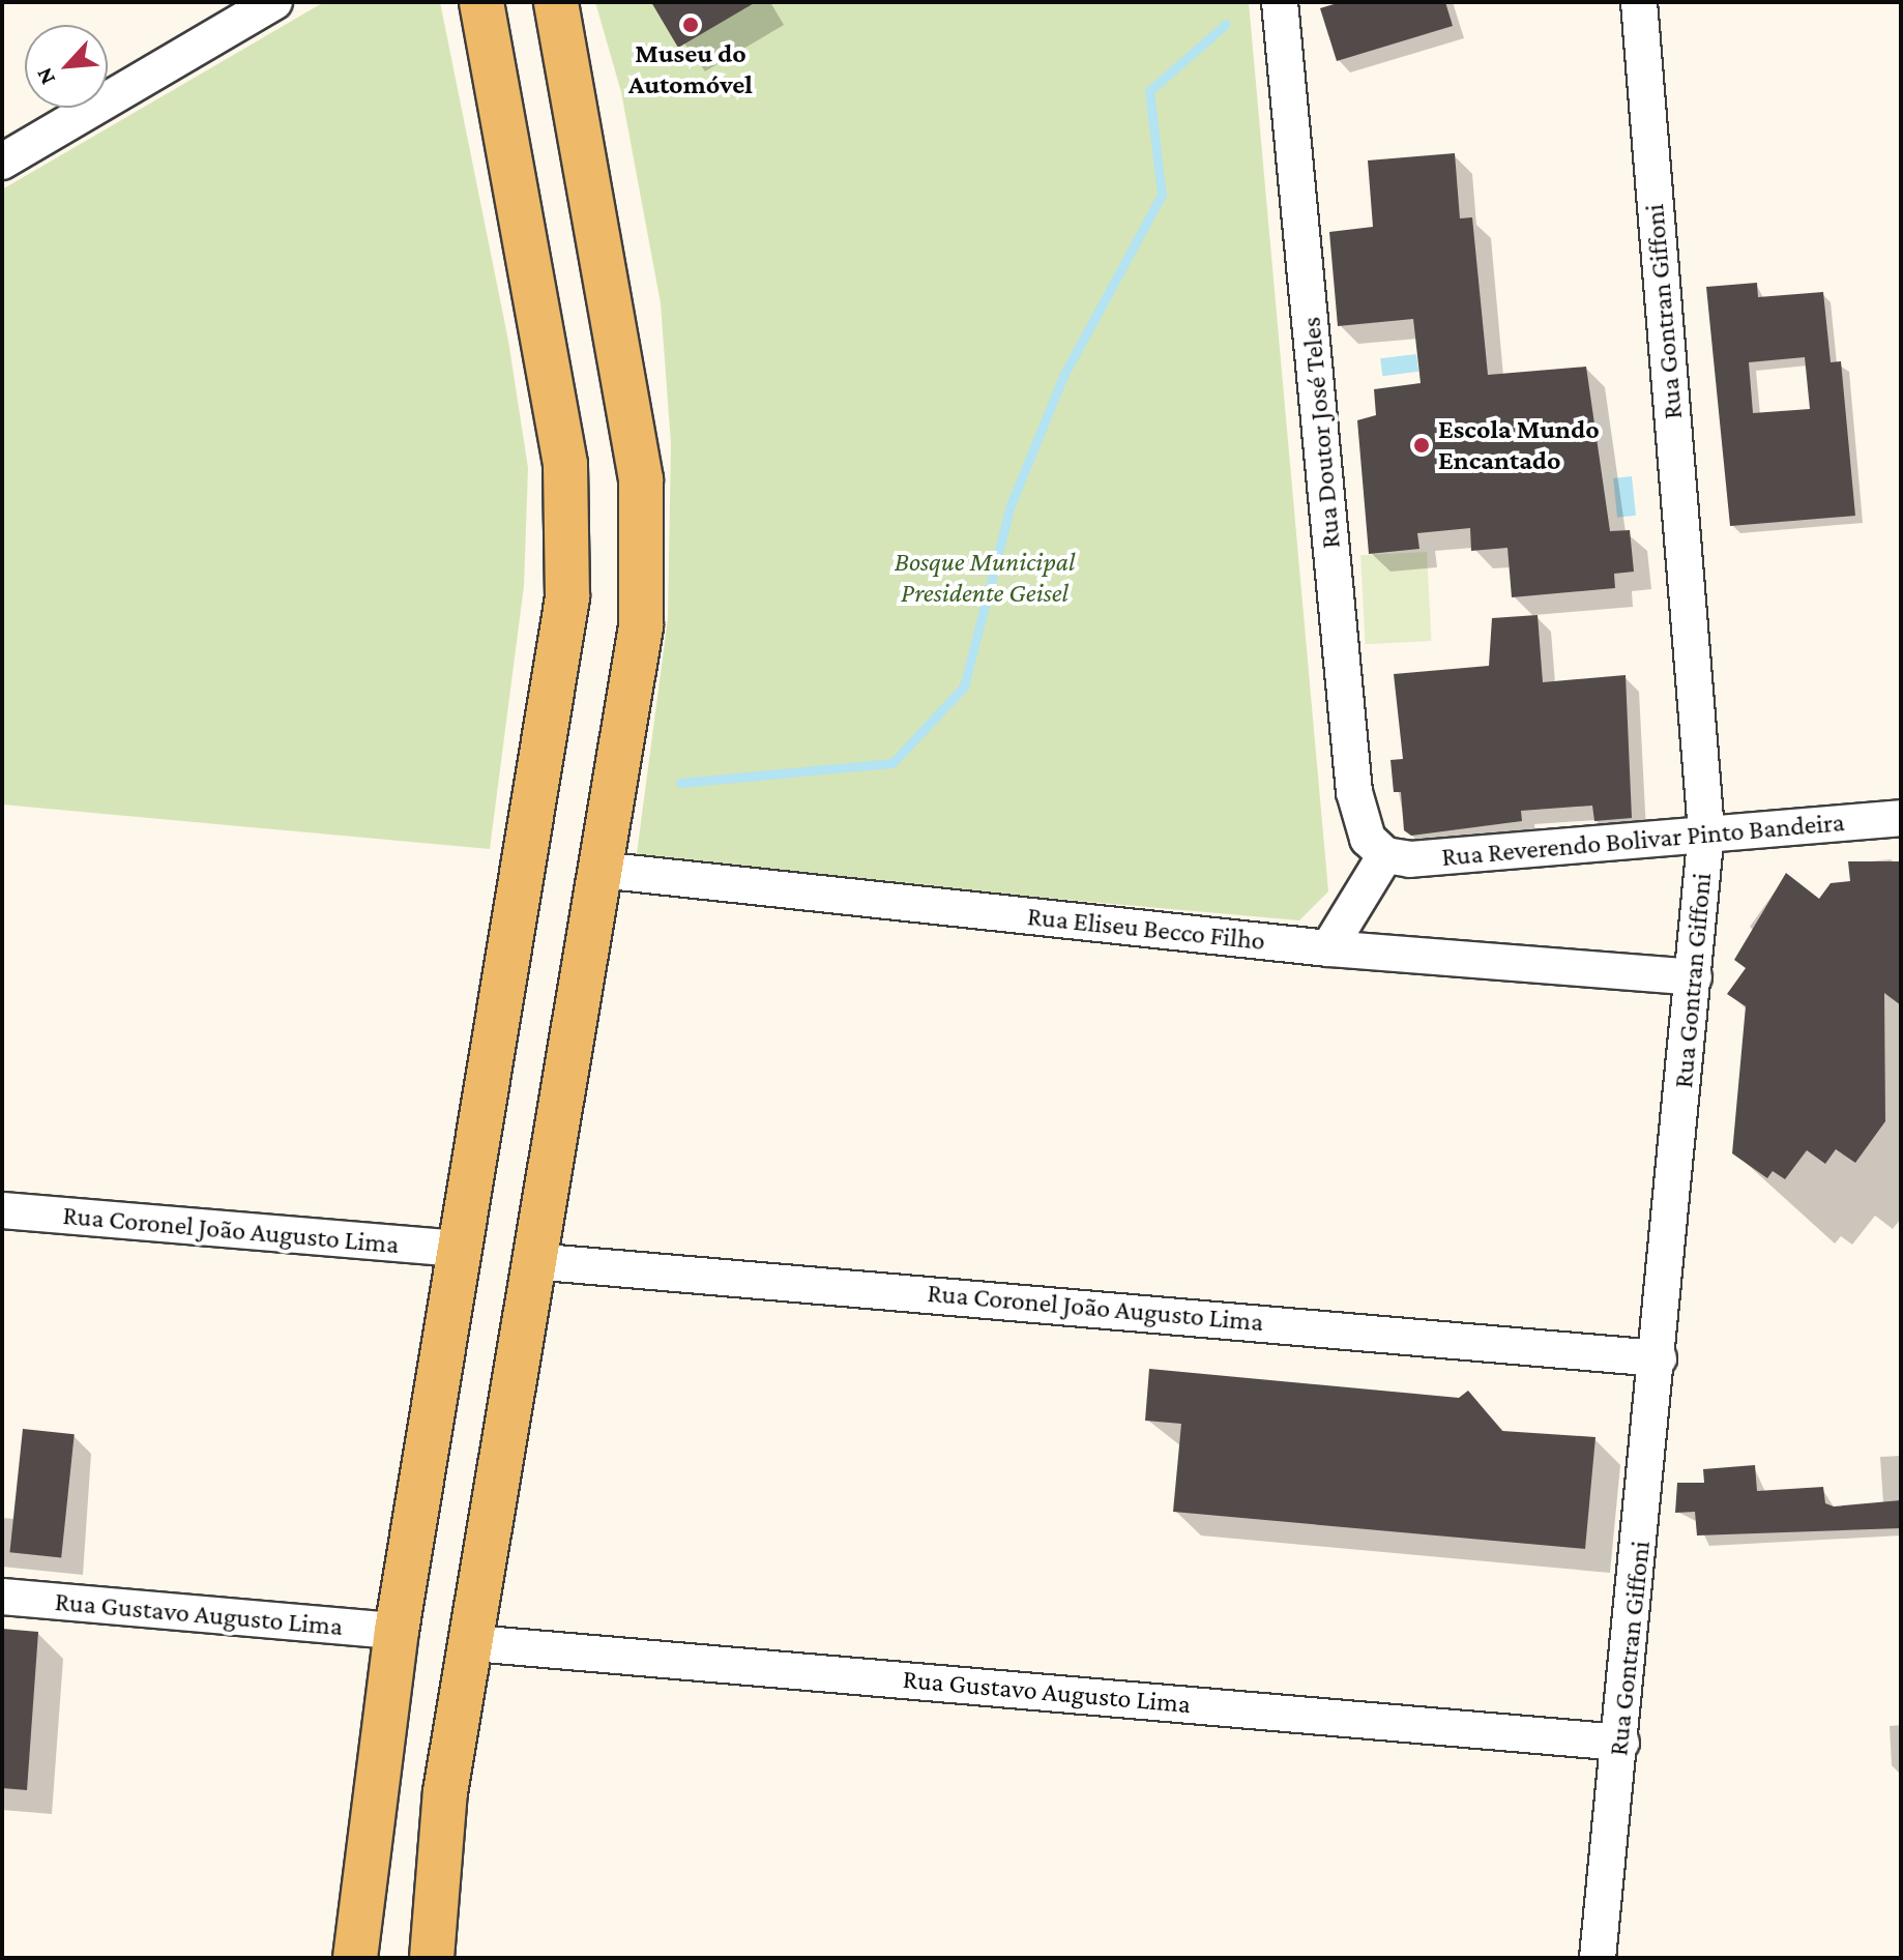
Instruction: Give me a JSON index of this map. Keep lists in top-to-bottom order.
{
  "streets": {
    "street": [
      "Rua Gontran Giffoni",
      "Rua Doutor José Teles",
      "Rua Reverendo Bolivar Pinto Bandeira",
      "Rua Eliseu Becco Filho",
      "Rua Coronel João Augusto Lima",
      "Rua Gustavo Augusto Lima"
    ]
  },
  "crossings": [
    ["Rua Gontran Giffoni", "Rua Reverendo Bolivar Pinto Bandeira"],
    ["Rua Gontran Giffoni", "Rua Eliseu Becco Filho"],
    ["Rua Gontran Giffoni", "Rua Coronel João Augusto Lima"],
    ["Rua Gontran Giffoni", "Rua Gustavo Augusto Lima"],
    ["Rua Doutor José Teles", "Rua Reverendo Bolivar Pinto Bandeira"]
  ],
  "parks": ["Bosque Municipal Presidente Geisel"],
  "places": ["Museu do Automóvel", "Escola Mundo Encantado"],
  "north": "bottom left"
}
